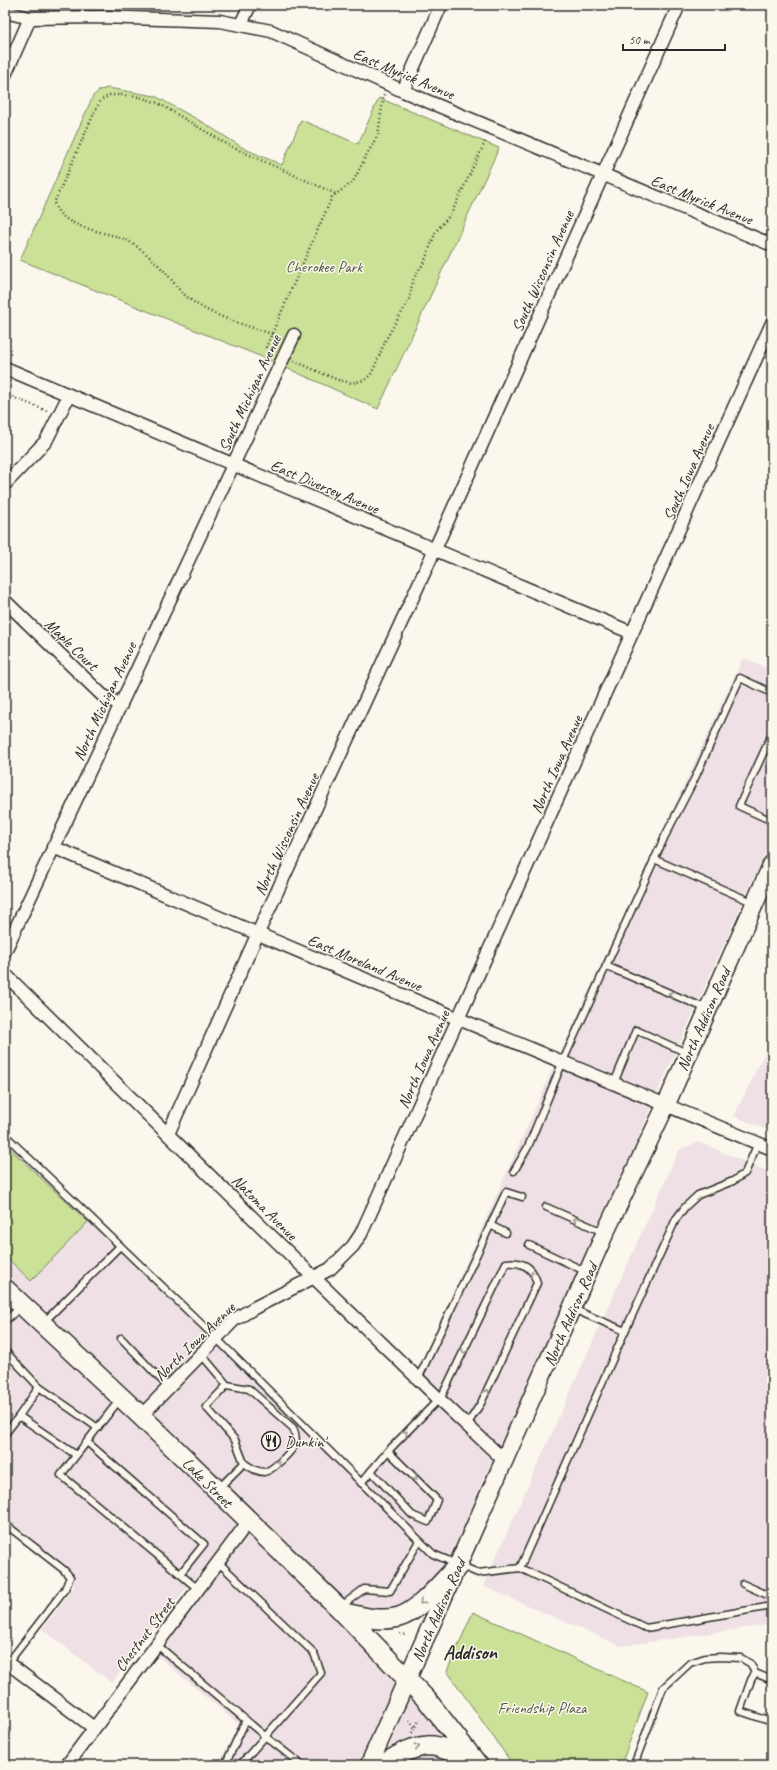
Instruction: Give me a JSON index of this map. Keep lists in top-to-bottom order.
{
  "streets": {
    "main road": ["Lake Street"],
    "street": [
      "East Myrick Avenue",
      "South Wisconsin Avenue",
      "South Michigan Avenue",
      "South Iowa Avenue",
      "East Diversey Avenue",
      "Maple Court",
      "North Michigan Avenue",
      "North Iowa Avenue",
      "North Wisconsin Avenue",
      "East Moreland Avenue",
      "North Addison Road",
      "Natoma Avenue",
      "Chestnut Street"
    ]
  },
  "crossings": [
    ["East Myrick Avenue", "South Wisconsin Avenue"],
    ["South Wisconsin Avenue", "East Diversey Avenue"],
    ["South Wisconsin Avenue", "North Wisconsin Avenue"],
    ["South Michigan Avenue", "East Diversey Avenue"],
    ["South Michigan Avenue", "North Michigan Avenue"],
    ["South Iowa Avenue", "East Diversey Avenue"],
    ["South Iowa Avenue", "North Iowa Avenue"],
    ["East Diversey Avenue", "North Michigan Avenue"],
    ["East Diversey Avenue", "North Iowa Avenue"],
    ["East Diversey Avenue", "North Wisconsin Avenue"],
    ["Maple Court", "North Michigan Avenue"],
    ["North Michigan Avenue", "East Moreland Avenue"],
    ["North Iowa Avenue", "East Moreland Avenue"],
    ["North Iowa Avenue", "Natoma Avenue"],
    ["North Iowa Avenue", "Lake Street"],
    ["North Wisconsin Avenue", "East Moreland Avenue"],
    ["North Wisconsin Avenue", "Natoma Avenue"],
    ["East Moreland Avenue", "North Addison Road"],
    ["North Addison Road", "Natoma Avenue"],
    ["North Addison Road", "Lake Street"],
    ["Lake Street", "Chestnut Street"]
  ],
  "districts": ["Addison"],
  "parks": ["Cherokee Park", "Friendship Plaza"],
  "places": {
    "restaurant": ["Dunkin'"]
  },
  "scale_bar": "50 m"
}
